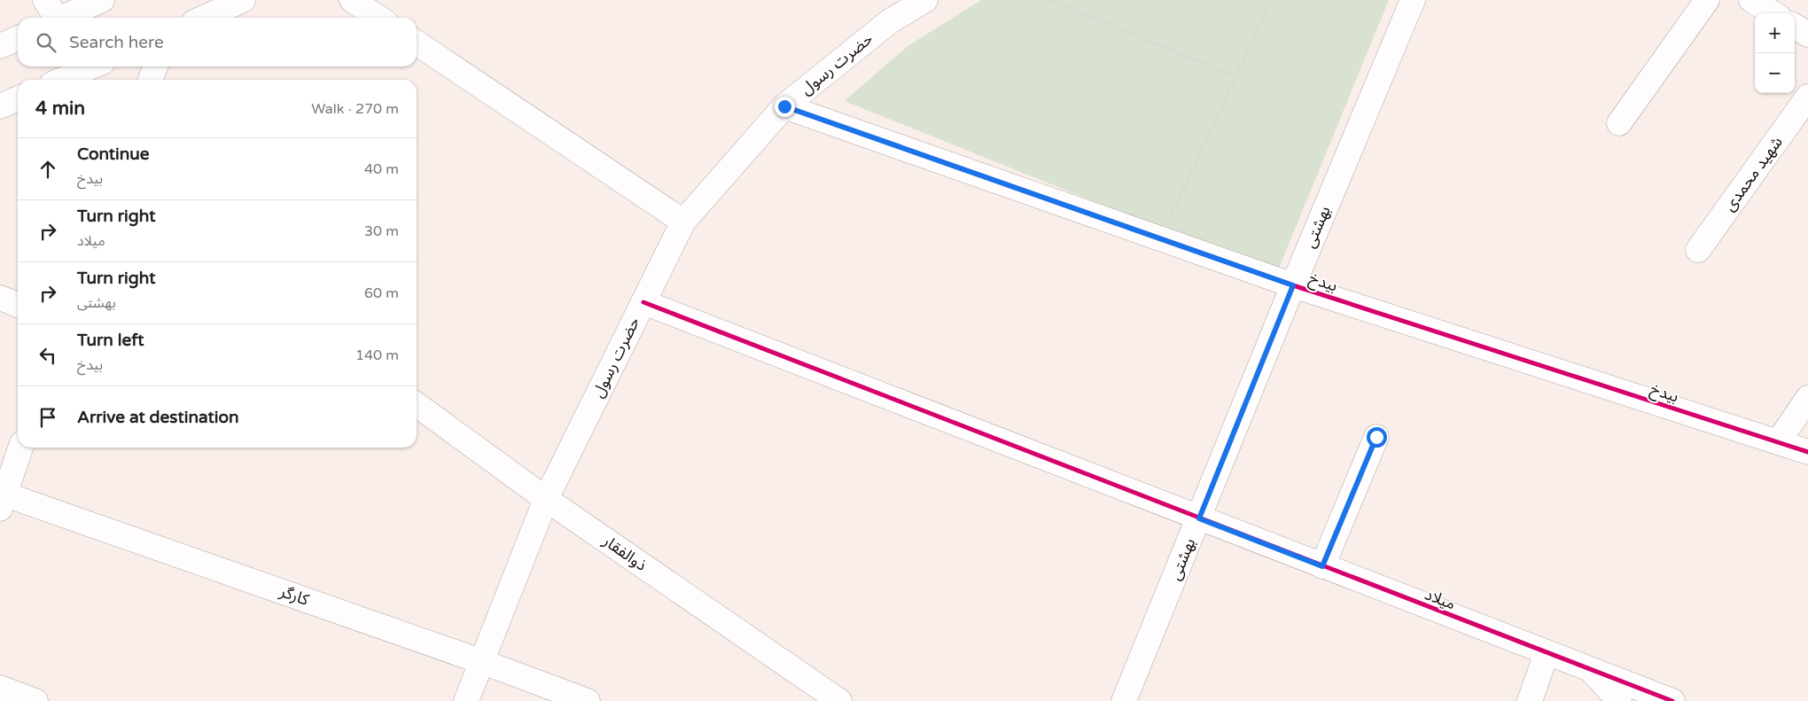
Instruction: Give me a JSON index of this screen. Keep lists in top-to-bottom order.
{
  "streets": {
    "street": [
      "حضرت رسول",
      "شهید محمدی",
      "بهشتی",
      "بیدخ",
      "ذوالفقار",
      "کارگر",
      "میلاد"
    ]
  },
  "crossings": [
    ["حضرت رسول", "بیدخ"],
    ["حضرت رسول", "ذوالفقار"],
    ["حضرت رسول", "کارگر"],
    ["حضرت رسول", "میلاد"],
    ["بهشتی", "بیدخ"],
    ["بهشتی", "میلاد"]
  ],
  "page": {
    "map_buttons": ["+", "−"],
    "search": "Search here",
    "heading": ["4 min", "Walk · 270 m"],
    "list": [
      ["Continue", "بیدخ", "40 m"],
      ["Turn right", "میلاد", "30 m"],
      ["Turn right", "بهشتی", "60 m"],
      ["Turn left", "بیدخ", "140 m"],
      "Arrive at destination"
    ]
  }
}
